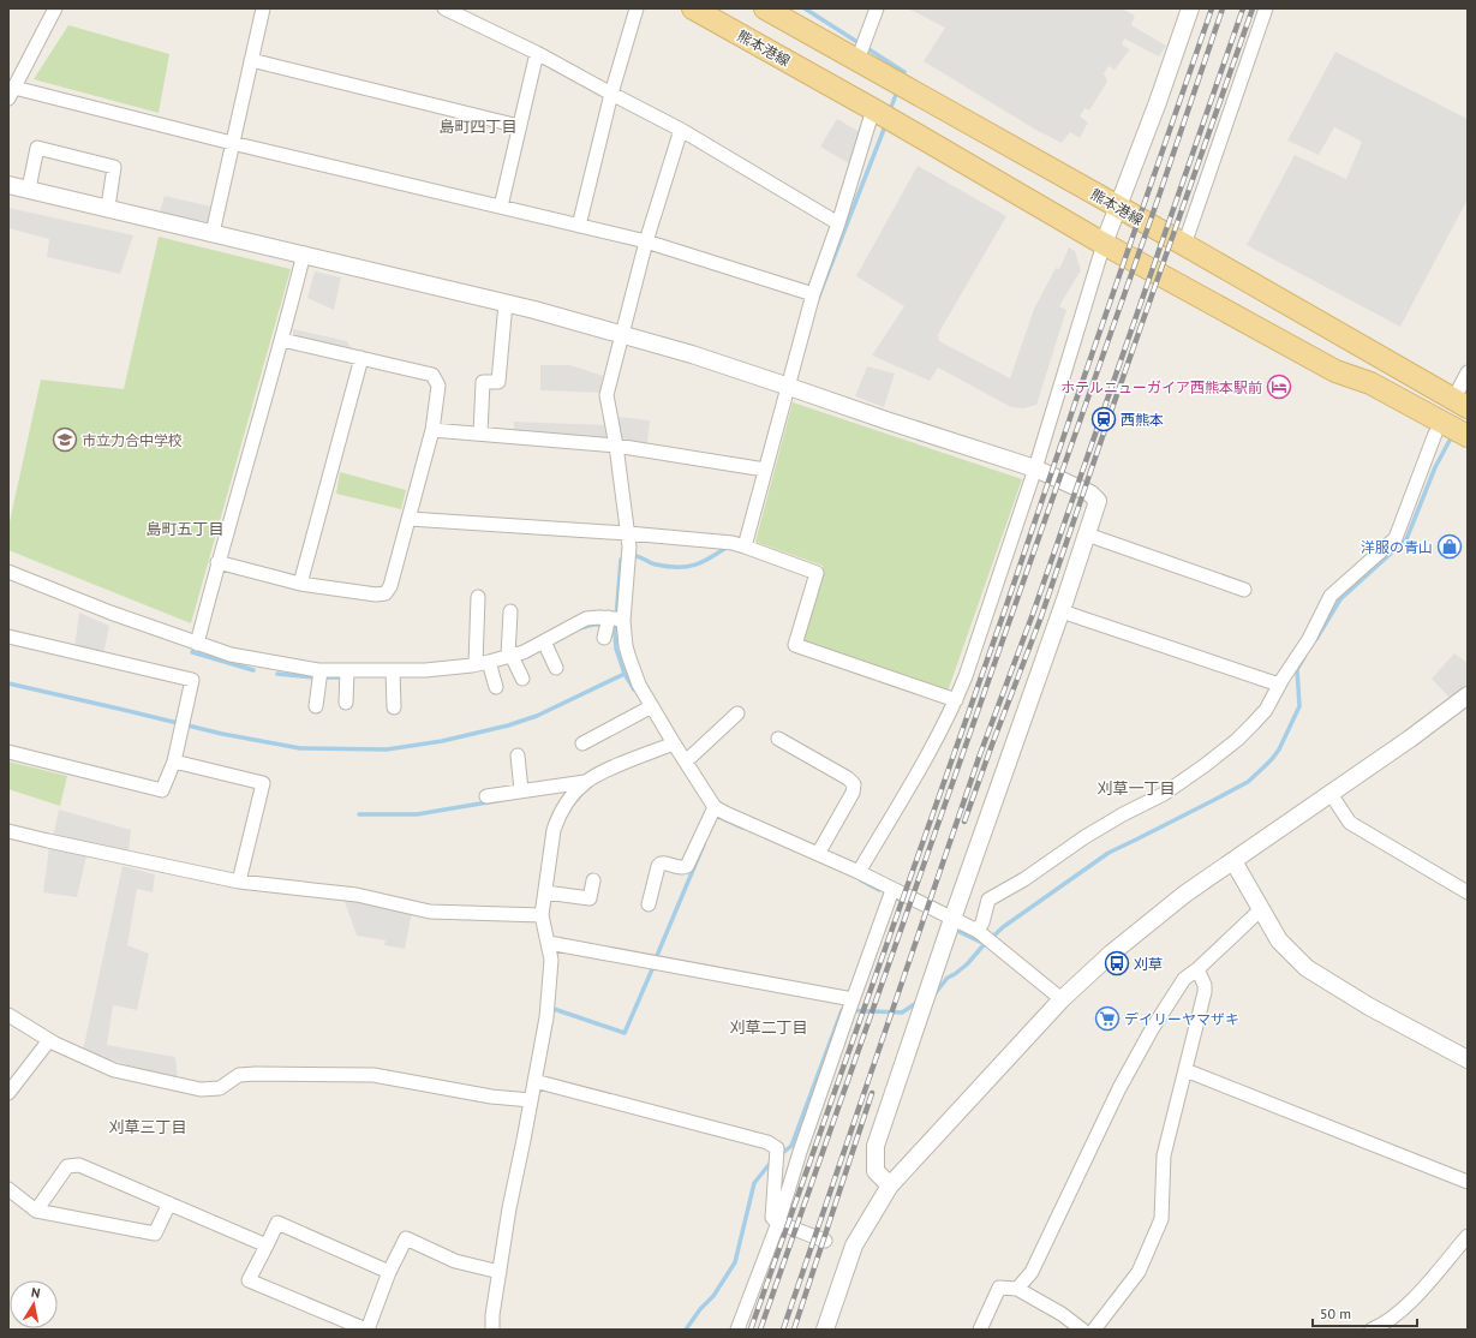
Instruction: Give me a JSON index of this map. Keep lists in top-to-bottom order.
{
  "streets": {
    "main road": ["熊本港線"]
  },
  "districts": [
    "島町四丁目",
    "島町五丁目",
    "刈草一丁目",
    "刈草二丁目",
    "刈草三丁目"
  ],
  "places": {
    "hotel": ["ホテルニューガイア西熊本駅前"],
    "station": ["西熊本"],
    "school or university": ["市立力合中学校"],
    "shop": ["洋服の青山"],
    "bus stop": ["刈草"],
    "supermarket": ["デイリーヤマザキ"]
  },
  "scale_bar": "50 m",
  "north": "top"
}
